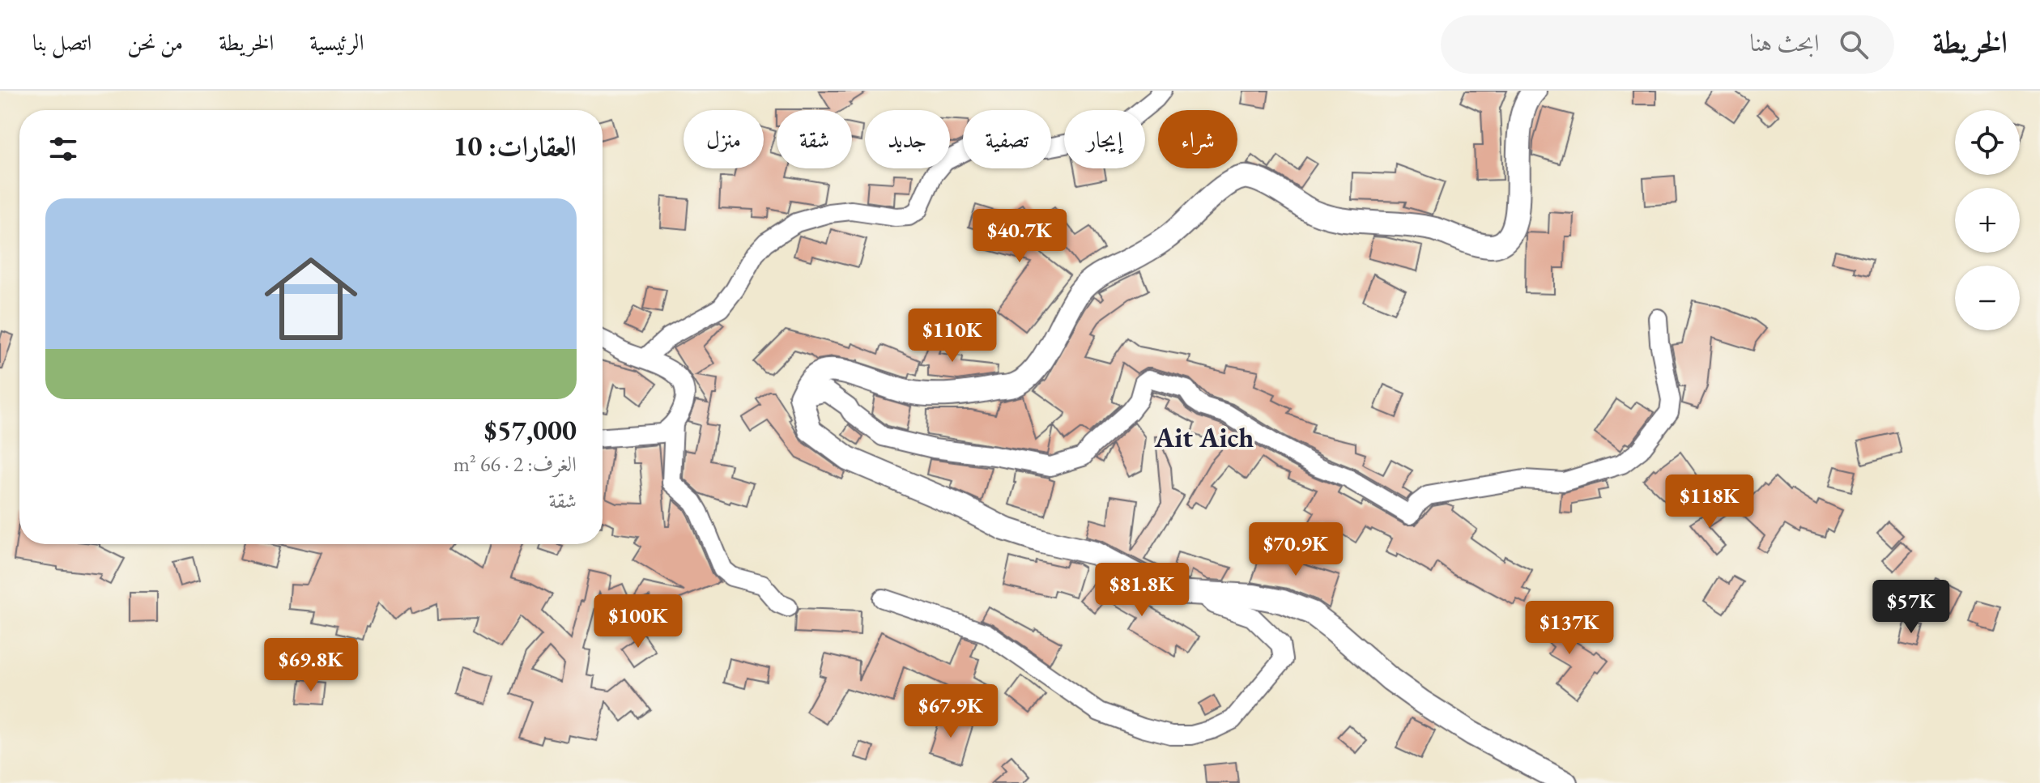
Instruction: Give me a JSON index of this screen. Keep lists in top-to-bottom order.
{
  "districts": ["Ait Aich"],
  "page": {
    "header": "الخريطة",
    "search": "ابحث هنا",
    "nav": [
      "الرئيسية",
      "الخريطة",
      "من نحن",
      "اتصل بنا"
    ],
    "map_buttons": ["+", "−"],
    "chip": [
      "شراء",
      "إيجار",
      "تصفية",
      "جديد",
      "شقة",
      "منزل"
    ],
    "heading": "العقارات: 10",
    "list": [
      {
        "name": "$57,000",
        "note": "الغرف: 2 · 66 m² · شقة"
      }
    ],
    "price": [
      "$40.7K",
      "$110K",
      "$118K",
      "$70.9K",
      "$81.8K",
      "$57K",
      "$100K",
      "$137K",
      "$69.8K",
      "$67.9K"
    ]
  }
}
